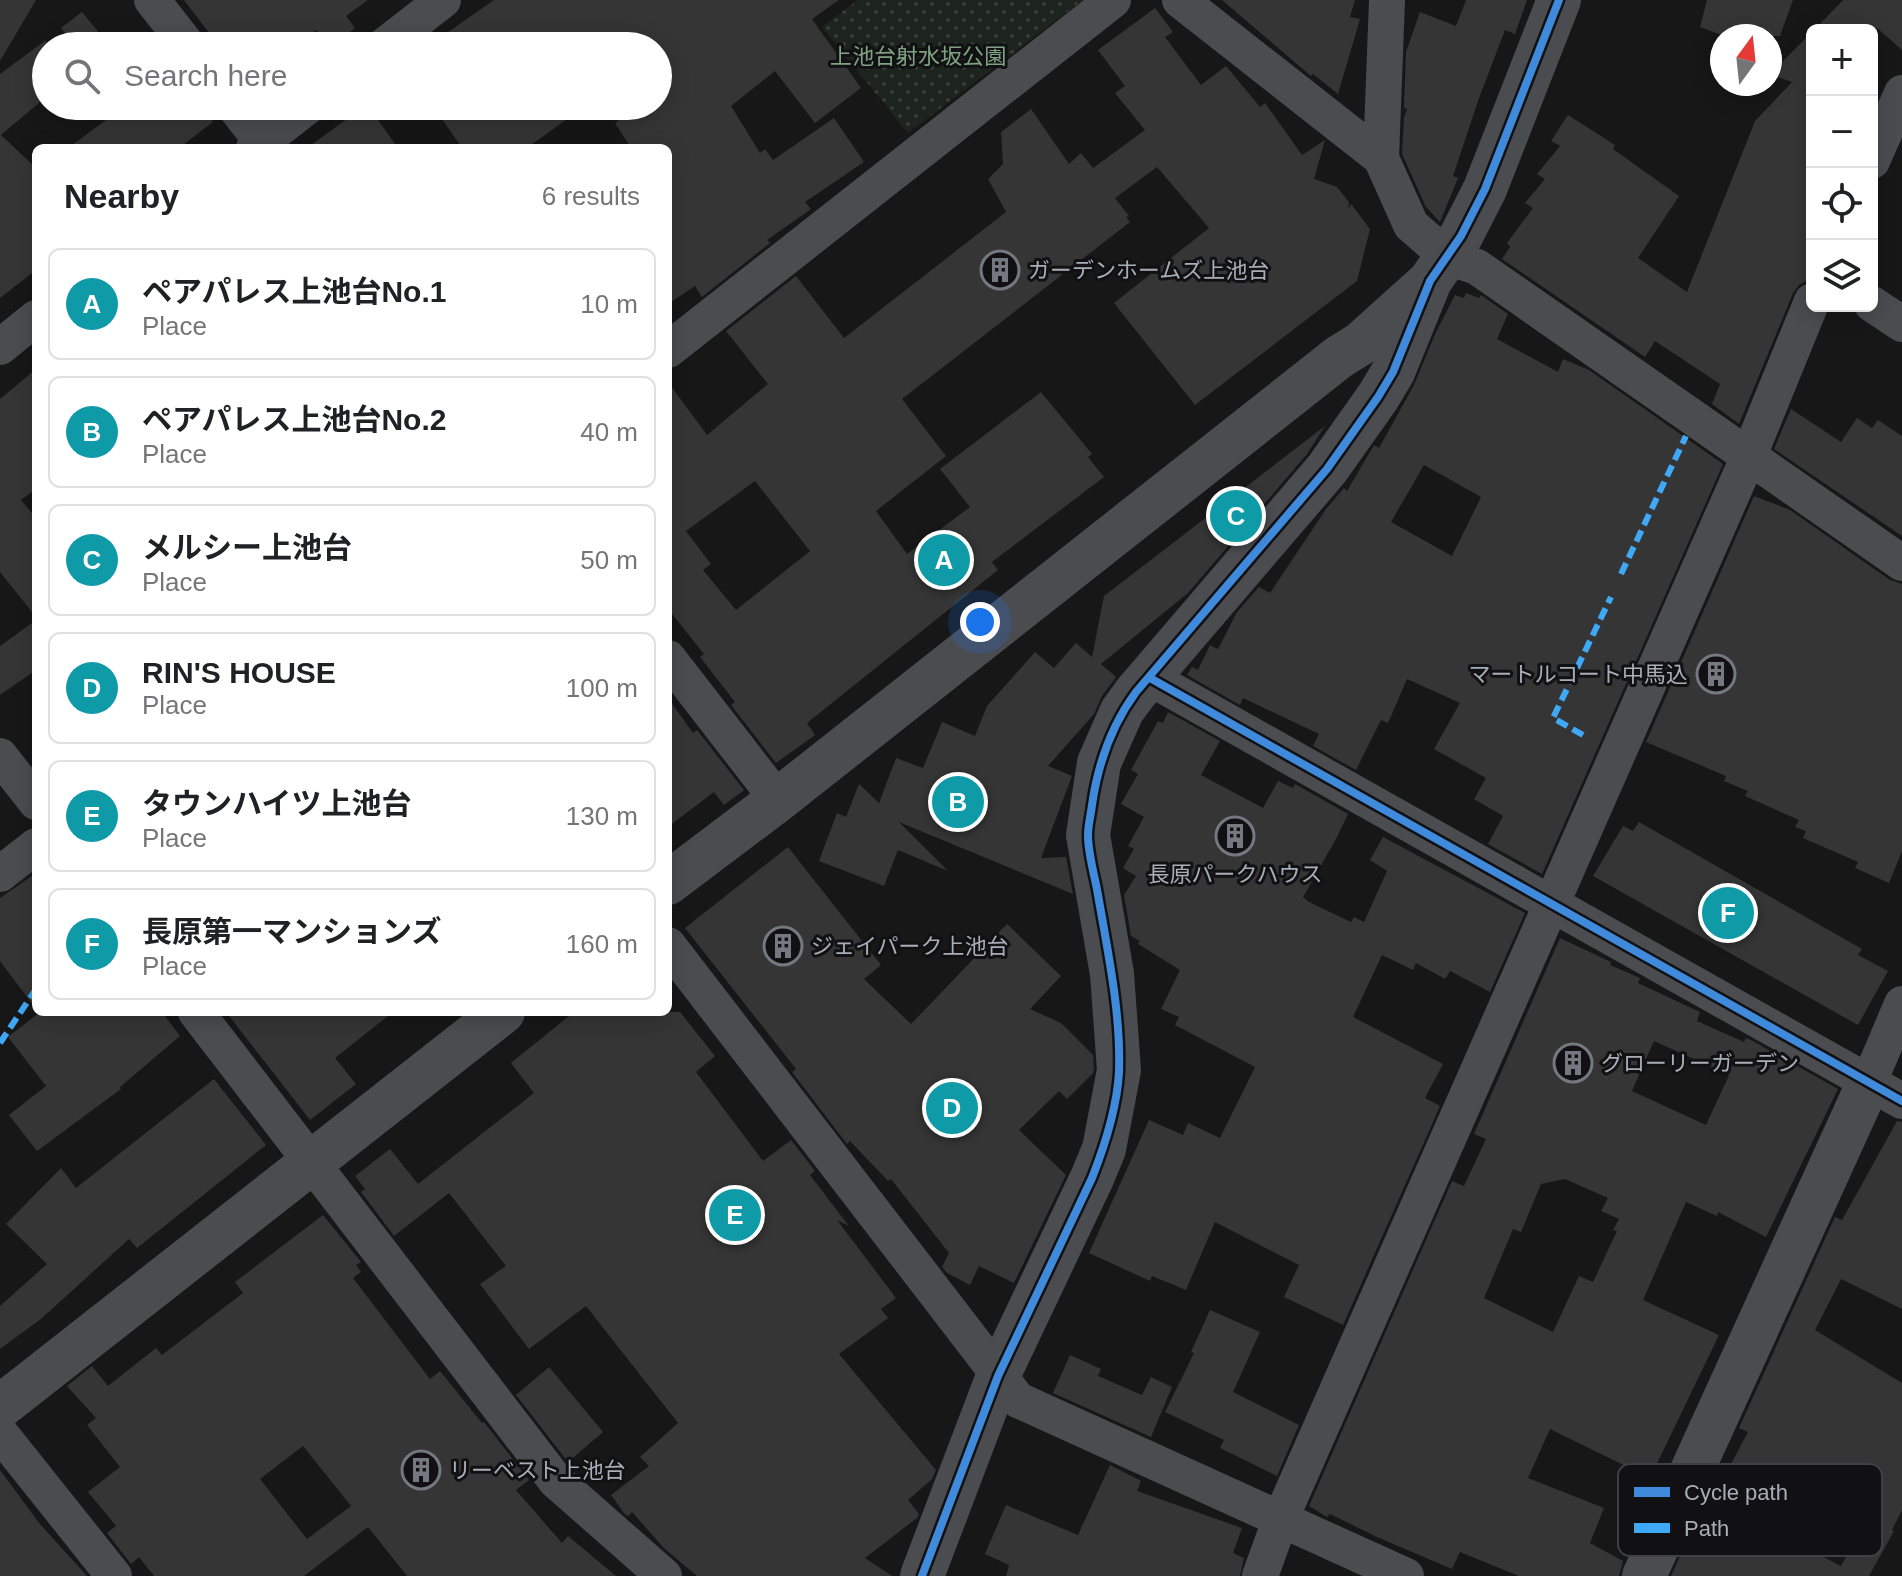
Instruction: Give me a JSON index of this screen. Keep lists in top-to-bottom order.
{
  "parks": ["上池台射水坂公園"],
  "places": {
    "building": [
      "ガーデンホームズ上池台",
      "マートルコート中馬込",
      "長原パークハウス",
      "ジェイパーク上池台",
      "グローリーガーデン",
      "リーベスト上池台"
    ]
  },
  "legend": ["Cycle path", "Path"],
  "north": "top",
  "page": {
    "map_buttons": ["+", "−"],
    "search": "Search here",
    "heading": ["Nearby", "6 results"],
    "list": [
      {
        "mark": "A",
        "name": "ペアパレス上池台No.1",
        "note": "Place",
        "value": "10 m"
      },
      {
        "mark": "B",
        "name": "ペアパレス上池台No.2",
        "note": "Place",
        "value": "40 m"
      },
      {
        "mark": "C",
        "name": "メルシー上池台",
        "note": "Place",
        "value": "50 m"
      },
      {
        "mark": "D",
        "name": "RIN'S HOUSE",
        "note": "Place",
        "value": "100 m"
      },
      {
        "mark": "E",
        "name": "タウンハイツ上池台",
        "note": "Place",
        "value": "130 m"
      },
      {
        "mark": "F",
        "name": "長原第一マンションズ",
        "note": "Place",
        "value": "160 m"
      }
    ],
    "pins": [
      "C",
      "A",
      "B",
      "F",
      "D",
      "E"
    ]
  }
}
